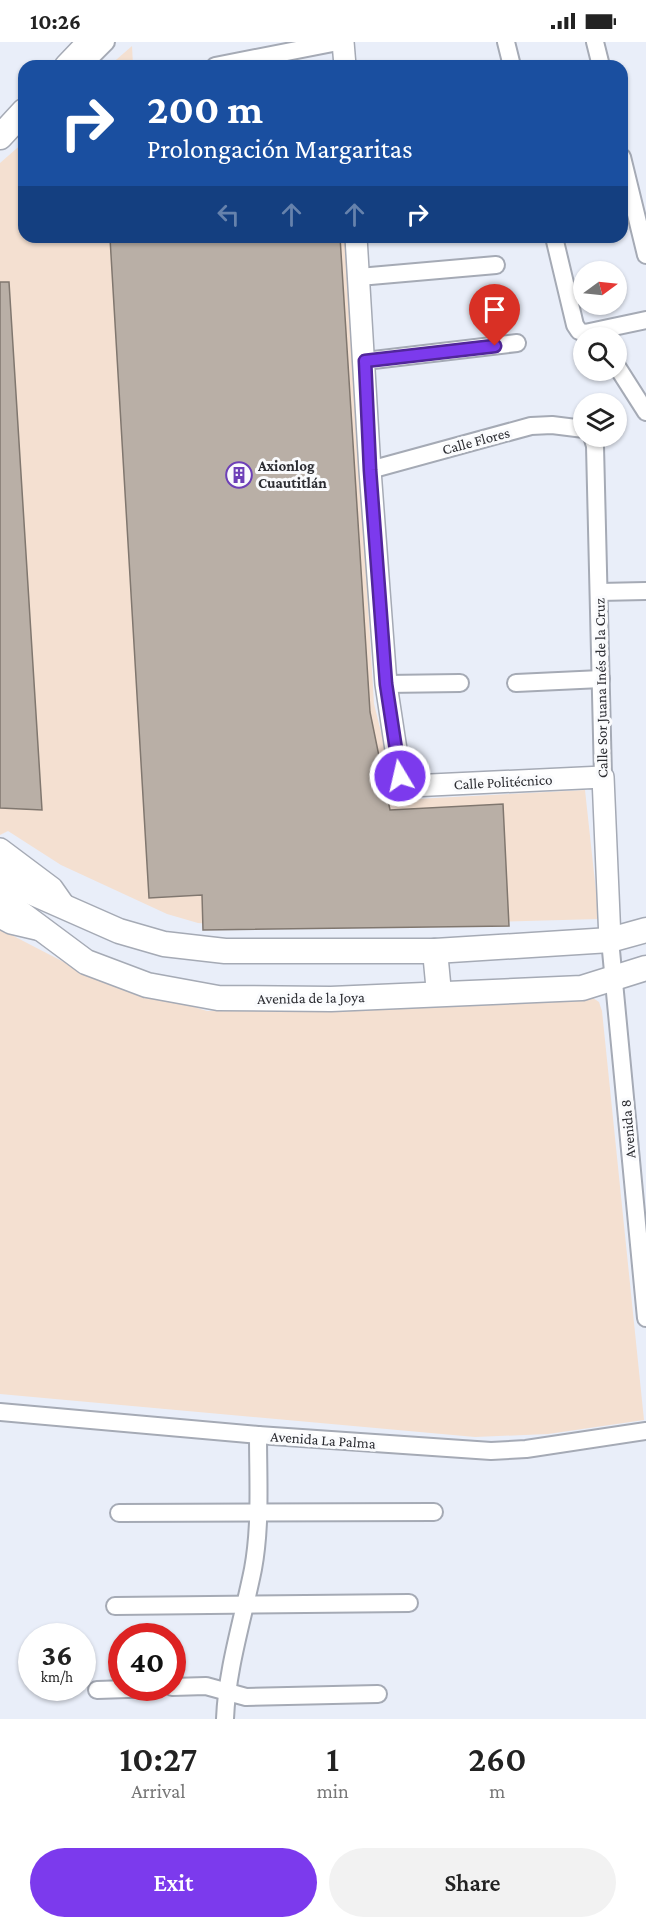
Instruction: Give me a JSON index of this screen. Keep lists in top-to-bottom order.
{
  "streets": {
    "main road": ["Avenida de la Joya"],
    "street": [
      "Calle Flores",
      "Calle Sor Juana Inés de la Cruz",
      "Calle Politécnico",
      "Avenida 8",
      "Avenida La Palma"
    ]
  },
  "crossings": [
    ["Calle Sor Juana Inés de la Cruz", "Calle Politécnico"],
    ["Calle Sor Juana Inés de la Cruz", "Avenida 8"],
    ["Avenida de la Joya", "Avenida 8"]
  ],
  "places": {
    "building": ["Axionlog Cuautitlán"]
  },
  "north": "right",
  "page": {
    "status": "10:26",
    "turn": ["200 m", "Prolongación Margaritas"],
    "speed": "36 km/h",
    "limit": "40",
    "eta": [
      "10:27",
      "Arrival",
      "1",
      "min",
      "260",
      "m"
    ],
    "buttons": ["Exit", "Share"]
  }
}
